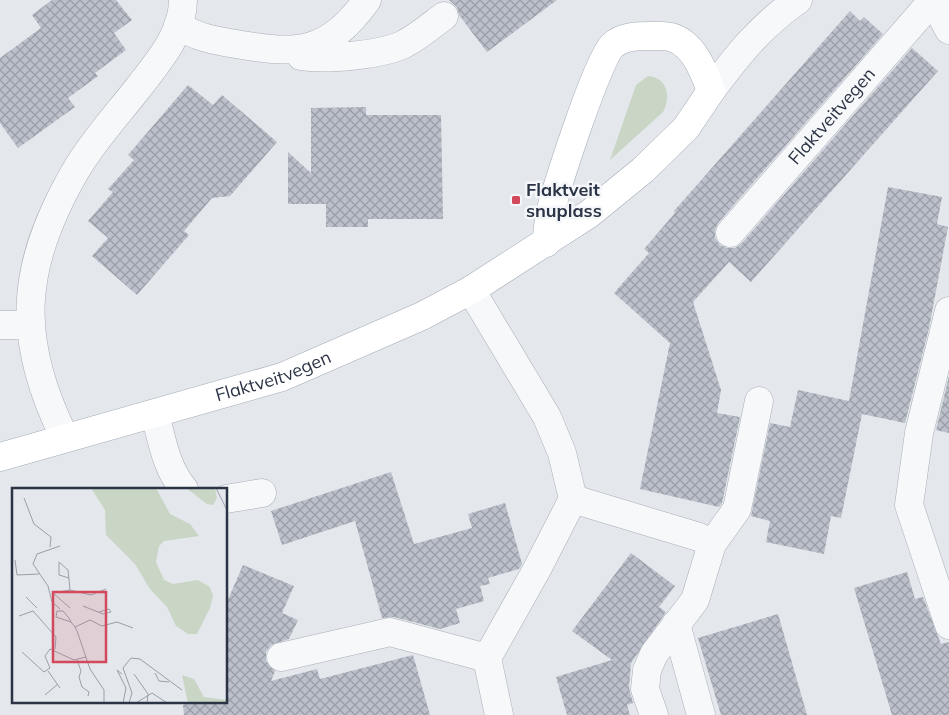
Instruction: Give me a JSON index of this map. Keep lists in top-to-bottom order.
{
  "streets": {
    "main road": ["Flaktveitvegen"]
  },
  "places": {
    "transit": ["Flaktveit snuplass"]
  }
}
